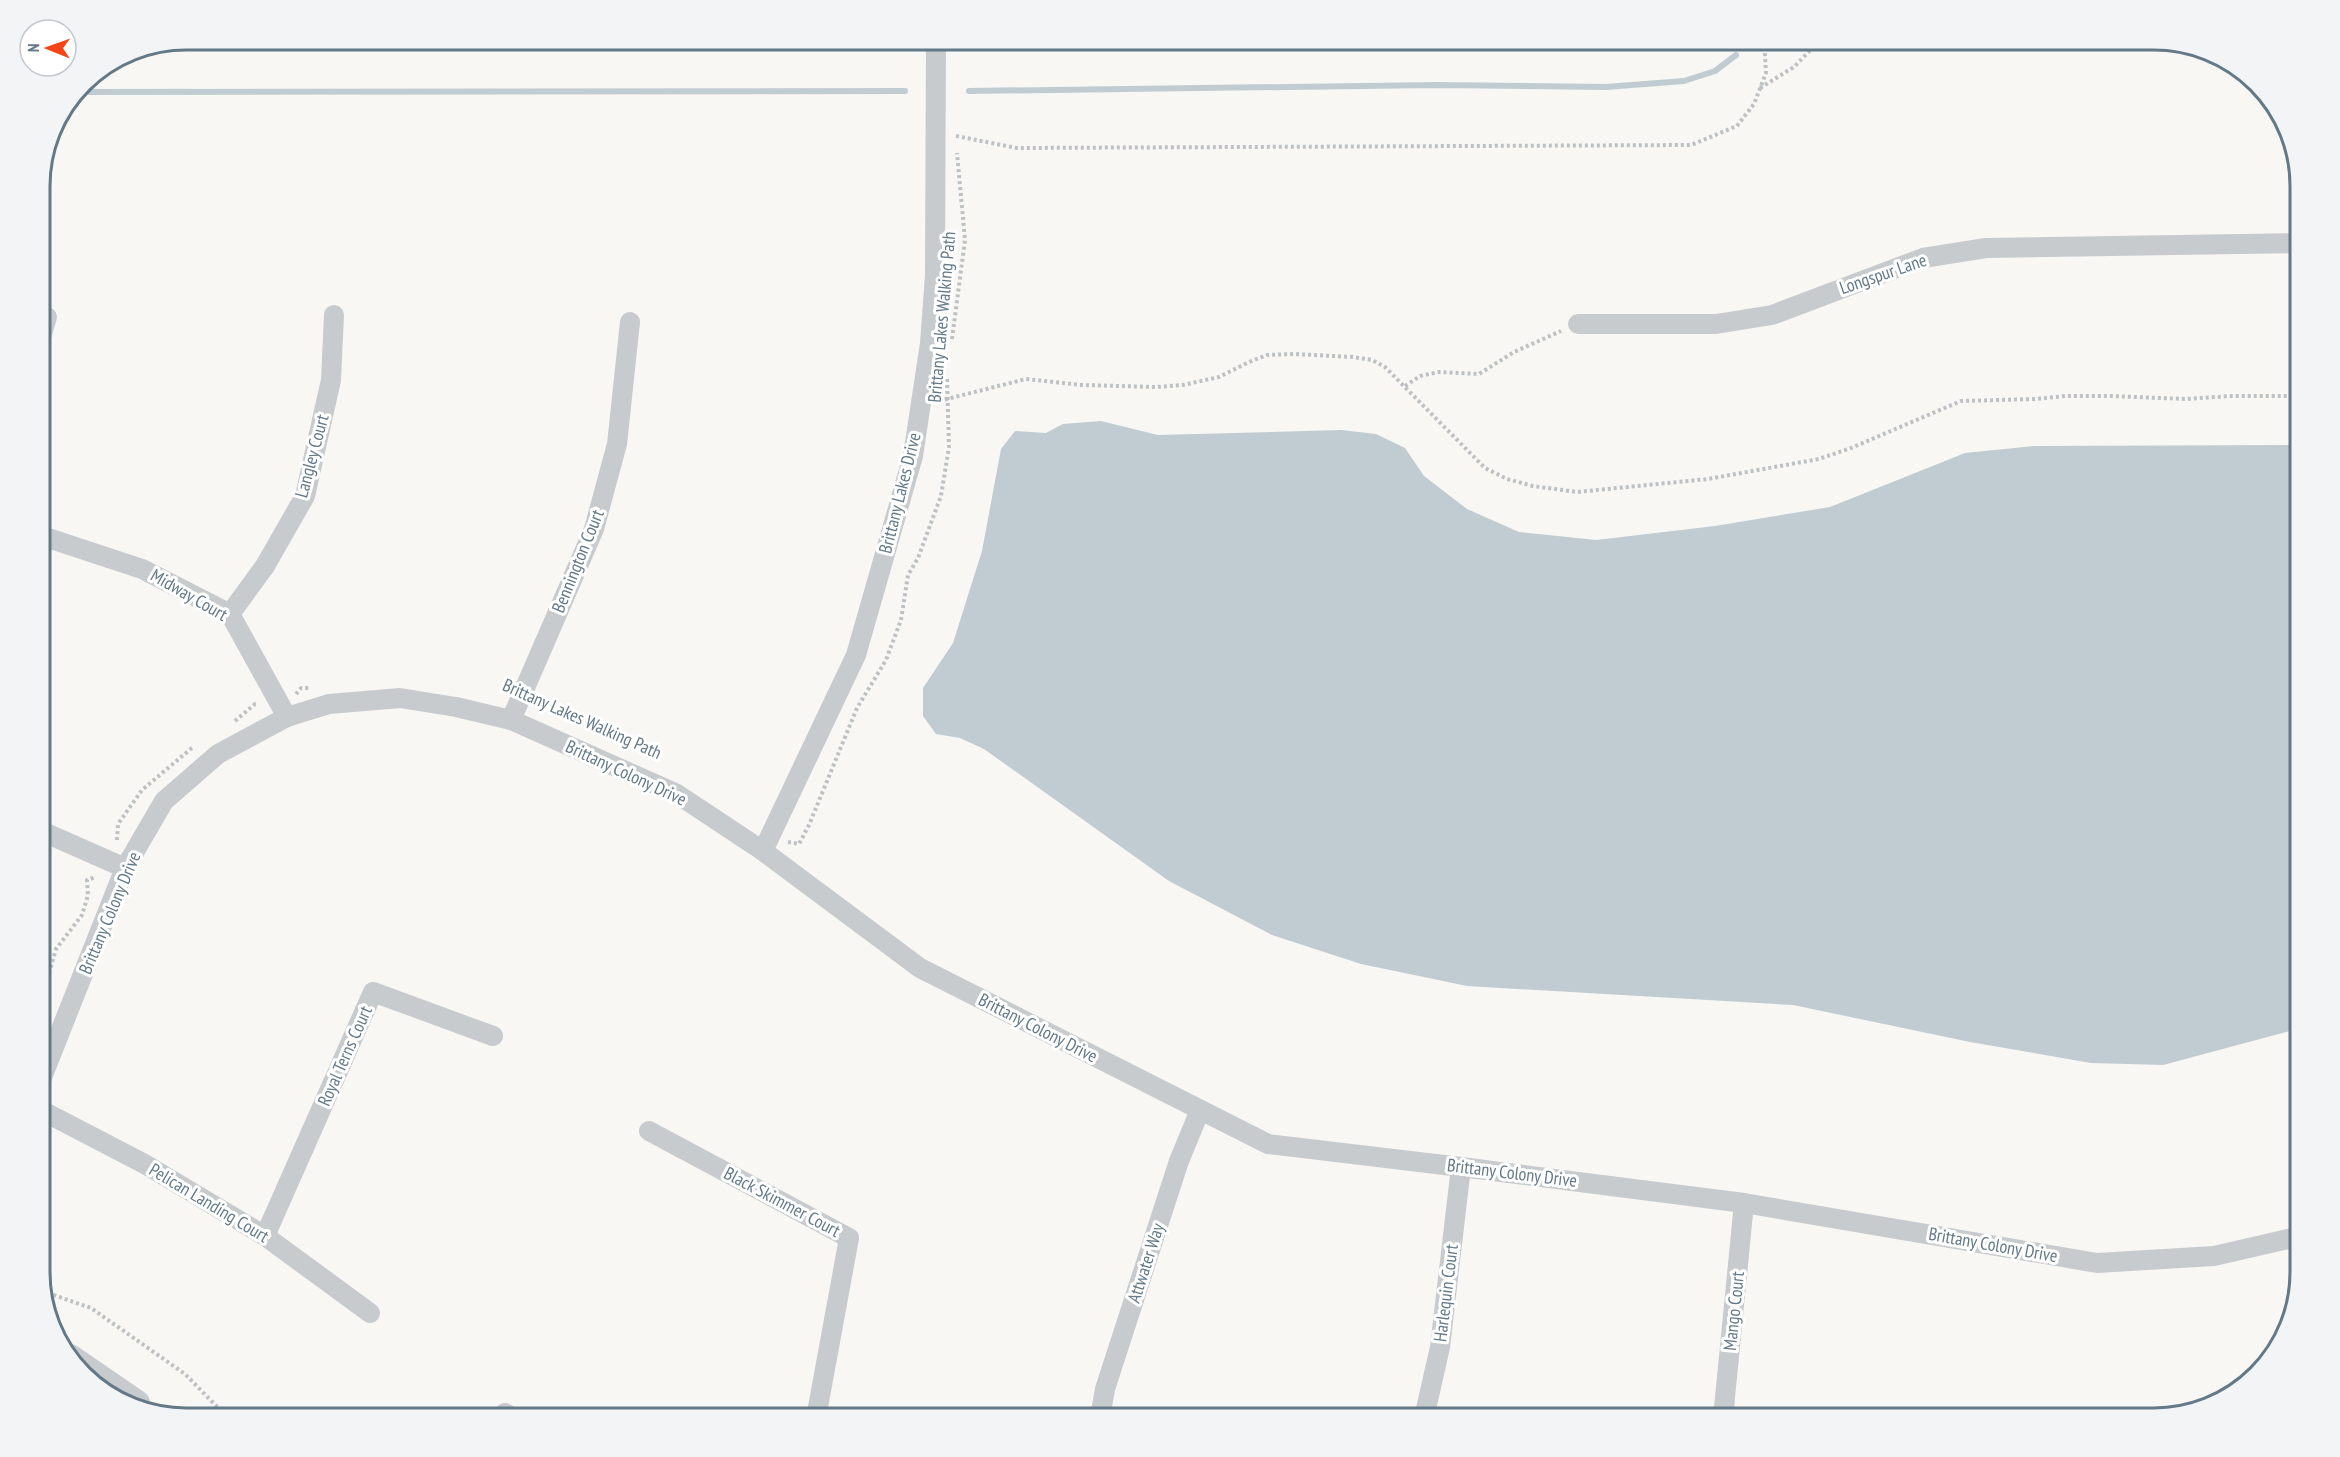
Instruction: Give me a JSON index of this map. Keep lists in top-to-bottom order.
{
  "streets": {
    "street": [
      "Longspur Lane",
      "Langley Court",
      "Brittany Lakes Drive",
      "Bennington Court",
      "Midway Court",
      "Brittany Colony Drive",
      "Royal Terns Court",
      "Black Skimmer Court",
      "Pelican Landing Court",
      "Attwater Way",
      "Harlequin Court",
      "Mango Court"
    ],
    "path": ["Brittany Lakes Walking Path"]
  },
  "crossings": [
    ["Brittany Lakes Walking Path", "Brittany Lakes Drive"],
    ["Langley Court", "Midway Court"],
    ["Brittany Lakes Drive", "Brittany Colony Drive"],
    ["Bennington Court", "Brittany Colony Drive"],
    ["Midway Court", "Brittany Colony Drive"],
    ["Brittany Colony Drive", "Attwater Way"],
    ["Brittany Colony Drive", "Harlequin Court"],
    ["Brittany Colony Drive", "Mango Court"],
    ["Royal Terns Court", "Pelican Landing Court"]
  ],
  "north": "left"
}
